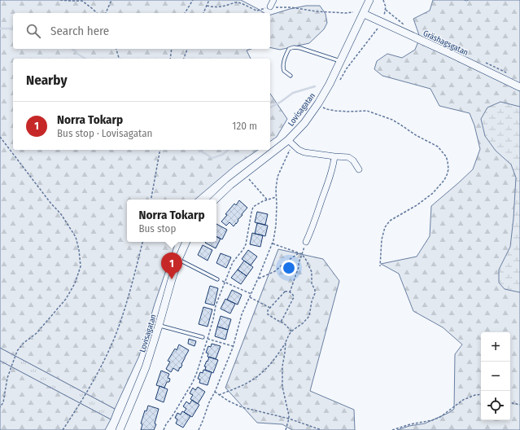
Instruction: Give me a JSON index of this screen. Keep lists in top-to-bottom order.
{
  "streets": {
    "street": ["Gräshagsgatan", "Lovisagatan"]
  },
  "crossings": [
    ["Gräshagsgatan", "Lovisagatan"]
  ],
  "page": {
    "search": "Search here",
    "heading": "Nearby",
    "list": [
      {
        "mark": "1",
        "name": "Norra Tokarp",
        "note": "Bus stop · Lovisagatan",
        "value": "120 m"
      }
    ],
    "popup": ["Norra Tokarp", "Bus stop"],
    "pins": "1",
    "map_buttons": ["+", "−"]
  }
}
